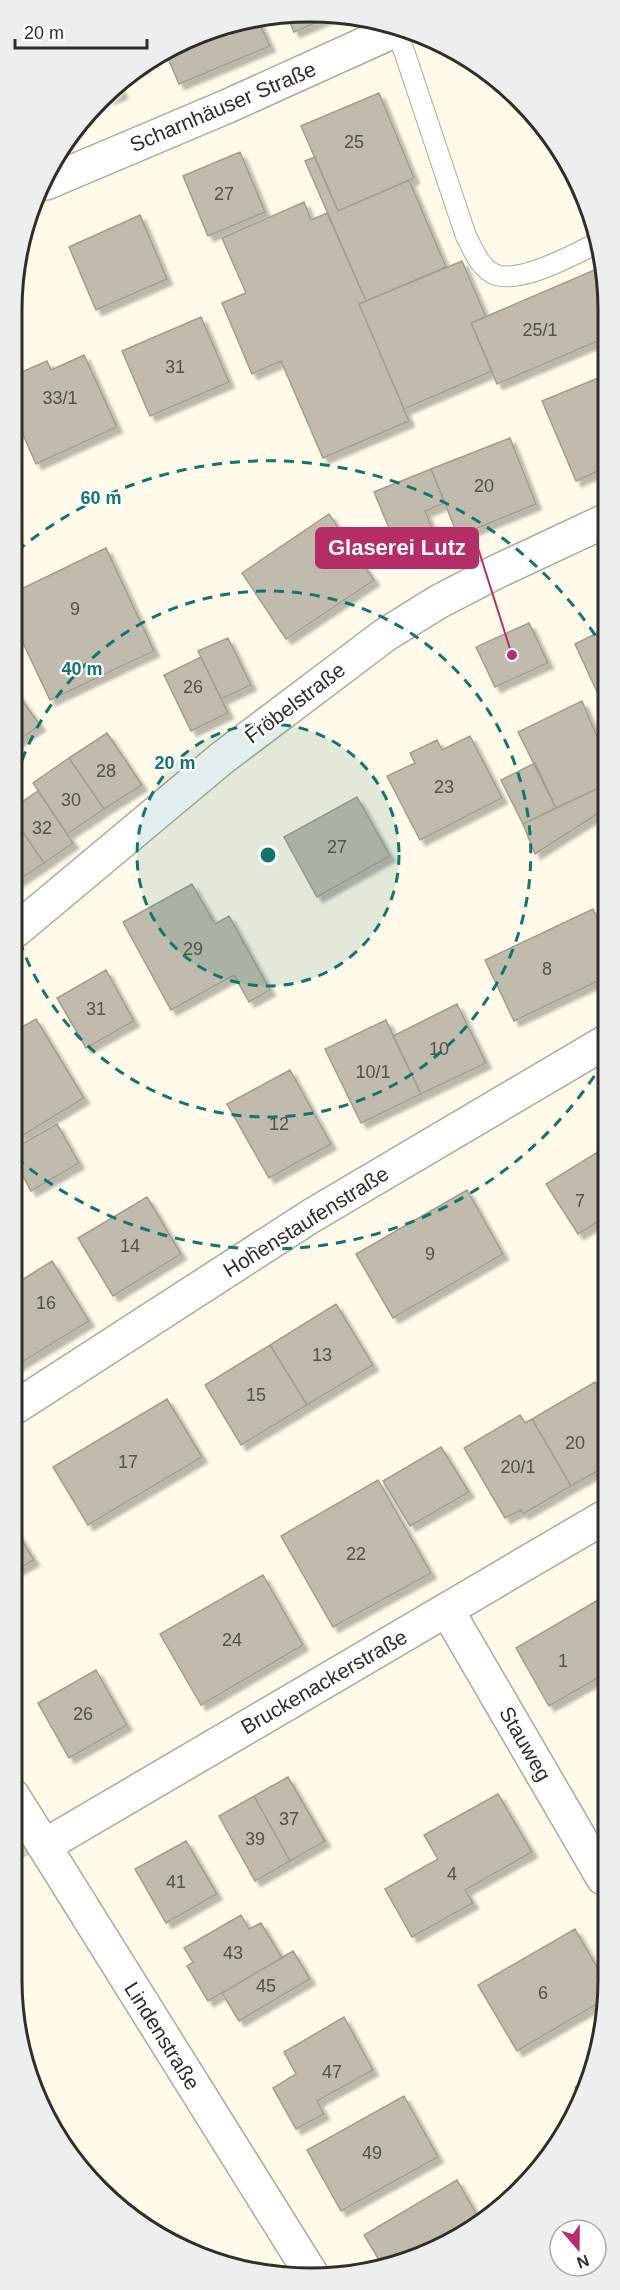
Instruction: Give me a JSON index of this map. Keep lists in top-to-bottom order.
{
  "streets": {
    "street": [
      "Scharnhäuser Straße",
      "Fröbelstraße",
      "Hohenstaufenstraße",
      "Bruckenackerstraße",
      "Stauweg",
      "Lindenstraße"
    ]
  },
  "crossings": [
    ["Bruckenackerstraße", "Stauweg"],
    ["Bruckenackerstraße", "Lindenstraße"]
  ],
  "places": ["Glaserei Lutz"],
  "house_numbers": [
    "25",
    "27",
    "25/1",
    "31",
    "33/1",
    "20",
    "9",
    "26",
    "28",
    "23",
    "30",
    "32",
    "27",
    "29",
    "8",
    "31",
    "10",
    "10/1",
    "12",
    "7",
    "14",
    "9",
    "16",
    "13",
    "15",
    "20",
    "17",
    "20/1",
    "22",
    "24",
    "1",
    "26",
    "37",
    "39",
    "4",
    "41",
    "43",
    "45",
    "6",
    "47",
    "49"
  ],
  "scale_bar": "20 m",
  "north": "bottom",
  "rings": ["60 m", "40 m", "20 m"]
}
